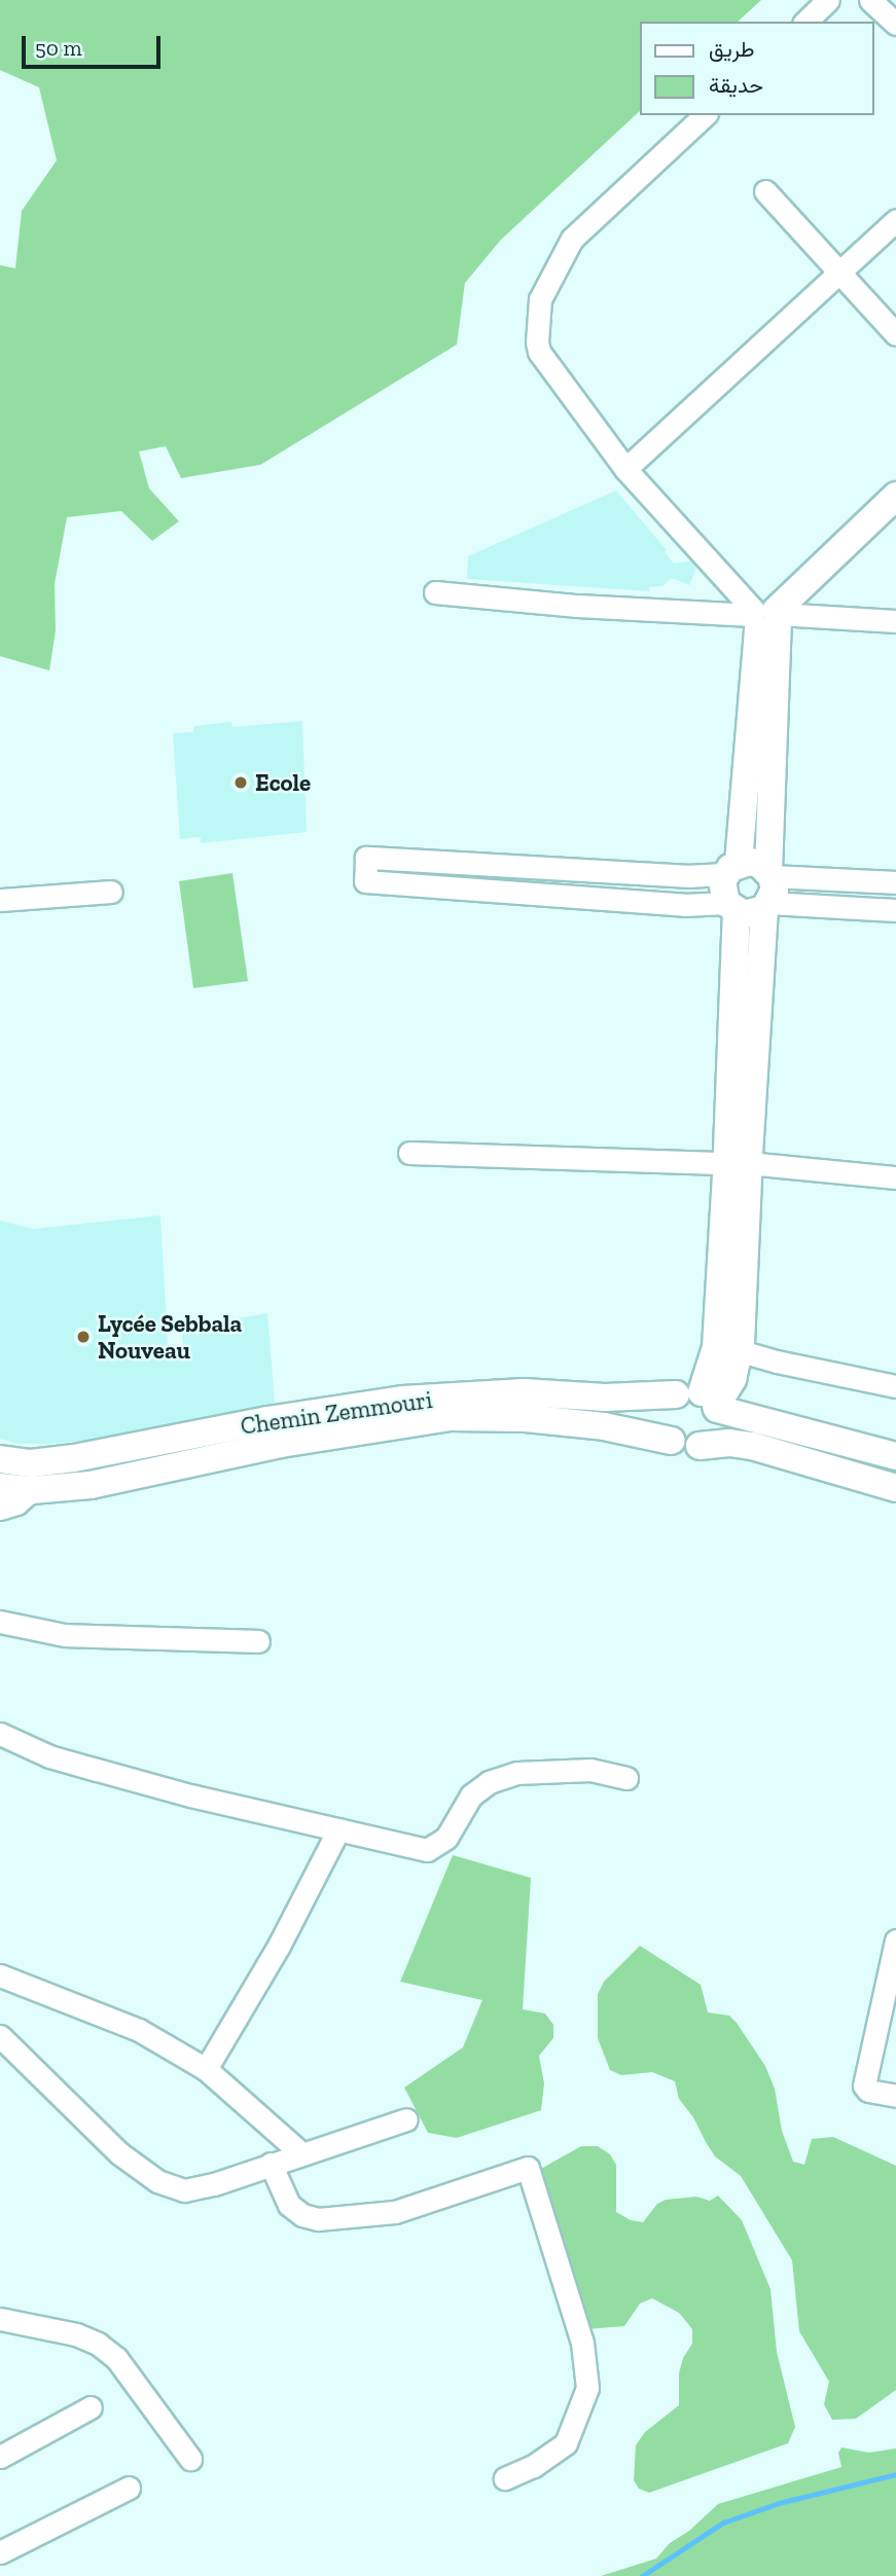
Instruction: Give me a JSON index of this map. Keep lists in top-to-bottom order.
{
  "streets": {
    "street": ["Chemin Zemmouri"]
  },
  "places": ["Ecole", "Lycée Sebbala Nouveau"],
  "legend": ["طريق", "حديقة"],
  "scale_bar": "50 m"
}
